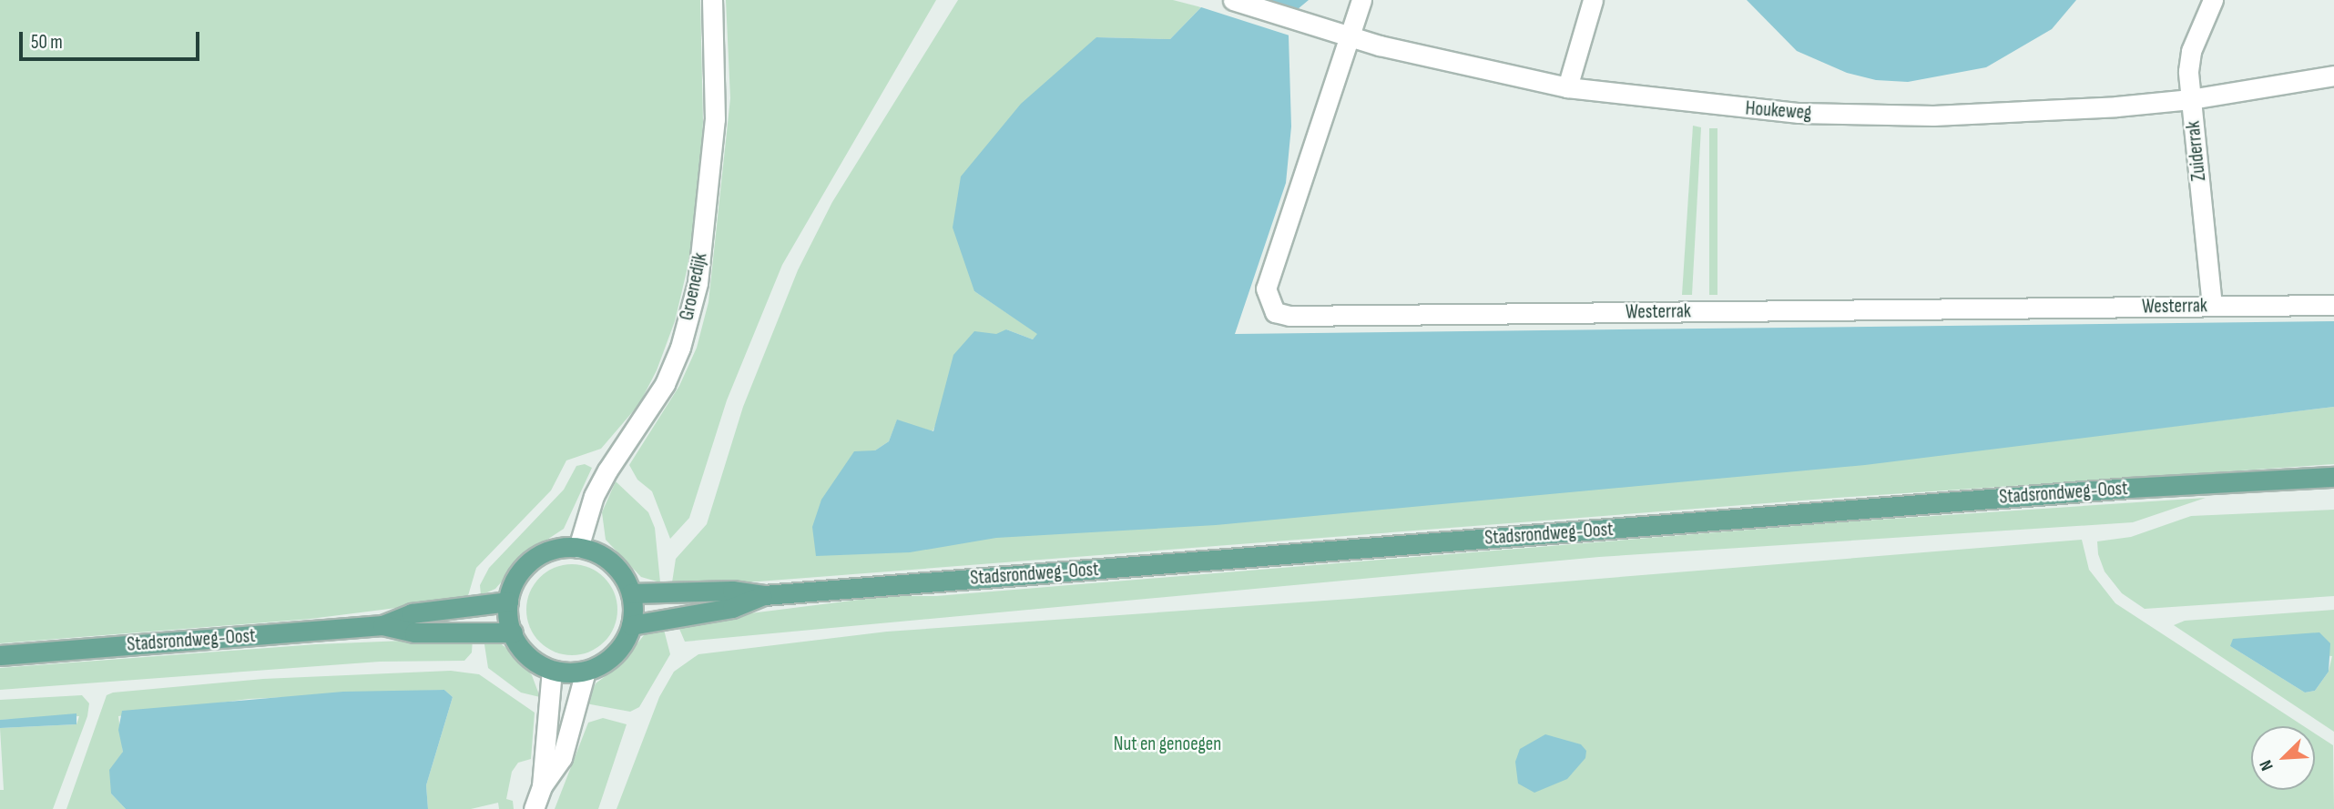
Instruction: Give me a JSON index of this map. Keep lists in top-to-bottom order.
{
  "streets": {
    "main road": ["Stadsrondweg-Oost"],
    "street": [
      "Houkeweg",
      "Zuiderrak",
      "Groenedijk",
      "Westerrak"
    ]
  },
  "crossings": [
    ["Houkeweg", "Zuiderrak"],
    ["Houkeweg", "Westerrak"],
    ["Zuiderrak", "Westerrak"],
    ["Groenedijk", "Stadsrondweg-Oost"]
  ],
  "parks": ["Nut en genoegen"],
  "scale_bar": "50 m",
  "north": "bottom left"
}
